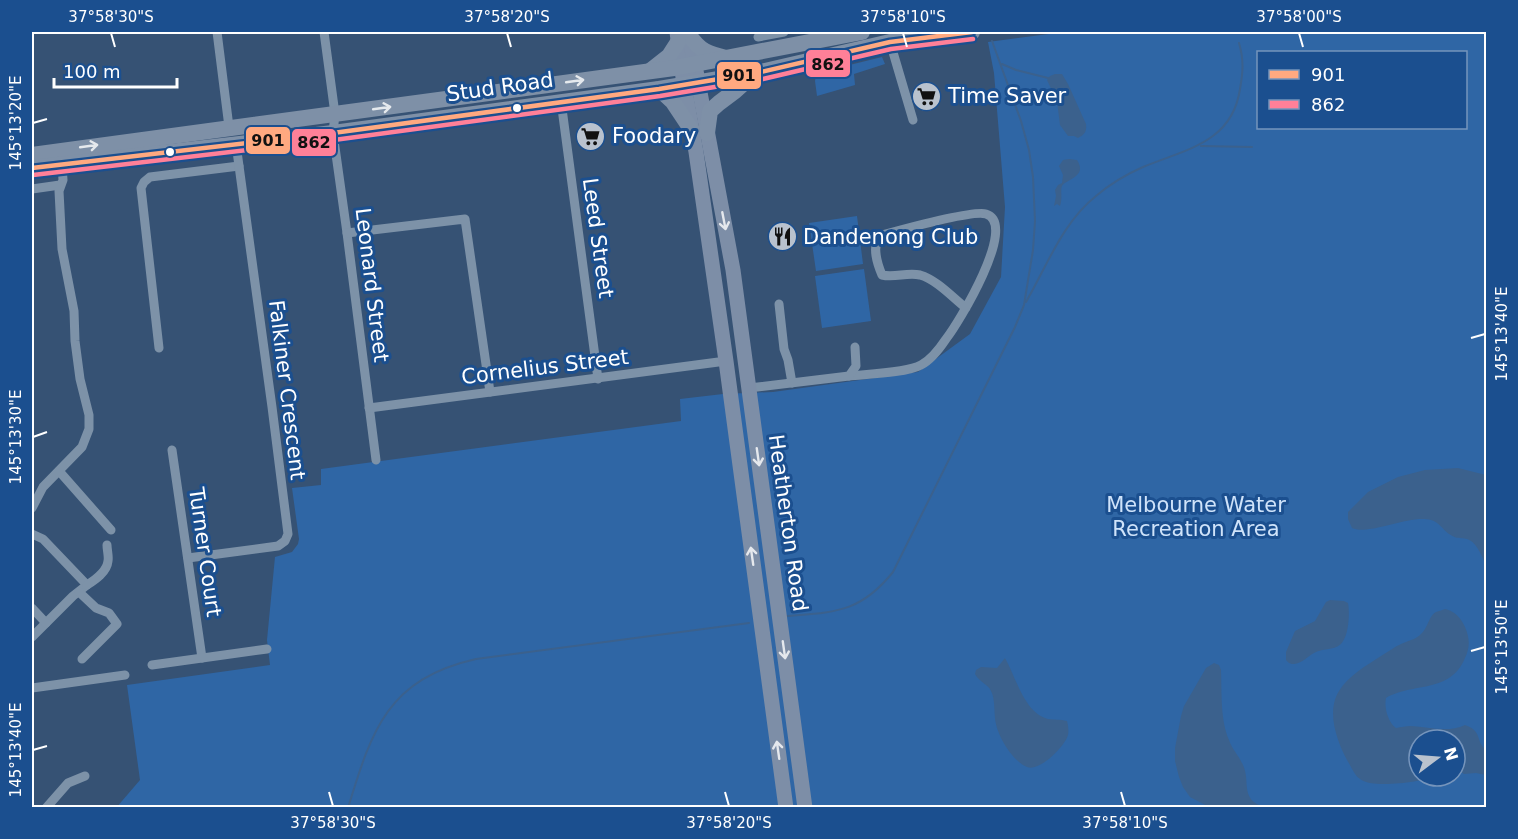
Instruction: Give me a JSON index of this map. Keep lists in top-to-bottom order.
{
  "streets": {
    "highway": ["Stud Road"],
    "main road": ["Heatherton Road"],
    "street": [
      "Leed Street",
      "Leonard Street",
      "Cornelius Street",
      "Falkiner Crescent",
      "Turner Court"
    ]
  },
  "crossings": [
    ["Stud Road", "Leed Street"],
    ["Stud Road", "Leonard Street"],
    ["Stud Road", "Falkiner Crescent"],
    ["Stud Road", "Heatherton Road"],
    ["Leed Street", "Cornelius Street"],
    ["Leonard Street", "Cornelius Street"],
    ["Cornelius Street", "Heatherton Road"],
    ["Falkiner Crescent", "Turner Court"]
  ],
  "parks": ["Melbourne Water Recreation Area"],
  "places": {
    "supermarket": ["Time Saver", "Foodary"],
    "restaurant": ["Dandenong Club"]
  },
  "lines": ["transit line 901", "transit line 862"],
  "legend": ["901", "862"],
  "scale_bar": "100 m",
  "north": "right",
  "coordinates": [
    "37°58'30\"S",
    "37°58'20\"S",
    "37°58'10\"S",
    "37°58'00\"S",
    "145°13'20\"E",
    "145°13'40\"E",
    "145°13'30\"E",
    "145°13'50\"E"
  ]
}
